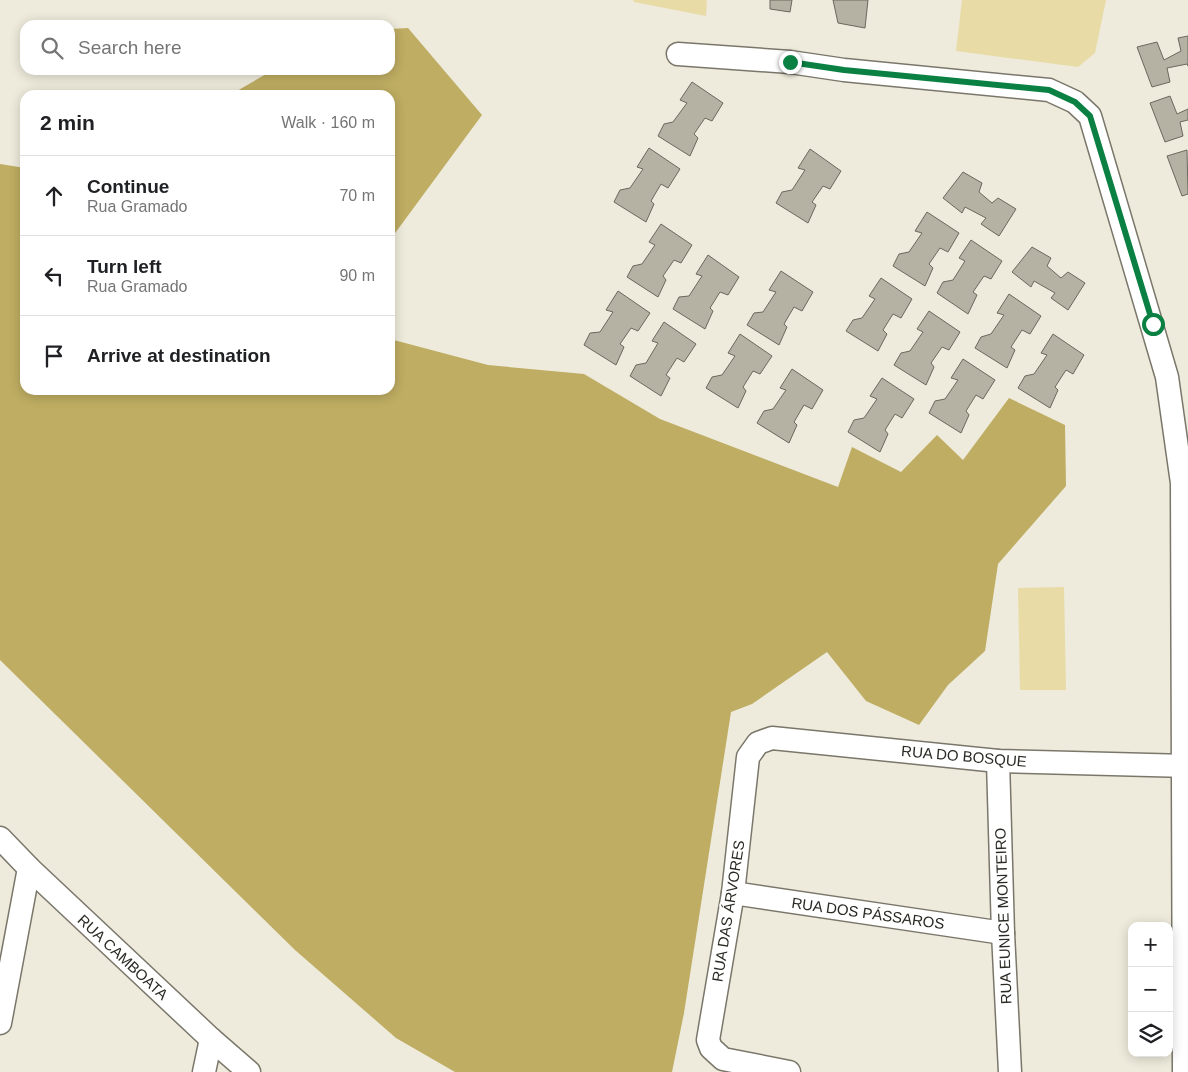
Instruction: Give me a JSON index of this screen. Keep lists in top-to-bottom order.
{
  "streets": {
    "street": [
      "RUA DO BOSQUE",
      "RUA DAS ÁRVORES",
      "RUA DOS PÁSSAROS",
      "RUA EUNICE MONTEIRO",
      "RUA CAMBOATA"
    ]
  },
  "crossings": [
    ["RUA DO BOSQUE", "RUA DAS ÁRVORES"],
    ["RUA DO BOSQUE", "RUA EUNICE MONTEIRO"],
    ["RUA DAS ÁRVORES", "RUA DOS PÁSSAROS"],
    ["RUA DOS PÁSSAROS", "RUA EUNICE MONTEIRO"]
  ],
  "page": {
    "search": "Search here",
    "heading": ["2 min", "Walk · 160 m"],
    "list": [
      ["Continue", "Rua Gramado", "70 m"],
      ["Turn left", "Rua Gramado", "90 m"],
      "Arrive at destination"
    ],
    "map_buttons": ["+", "−"]
  }
}
